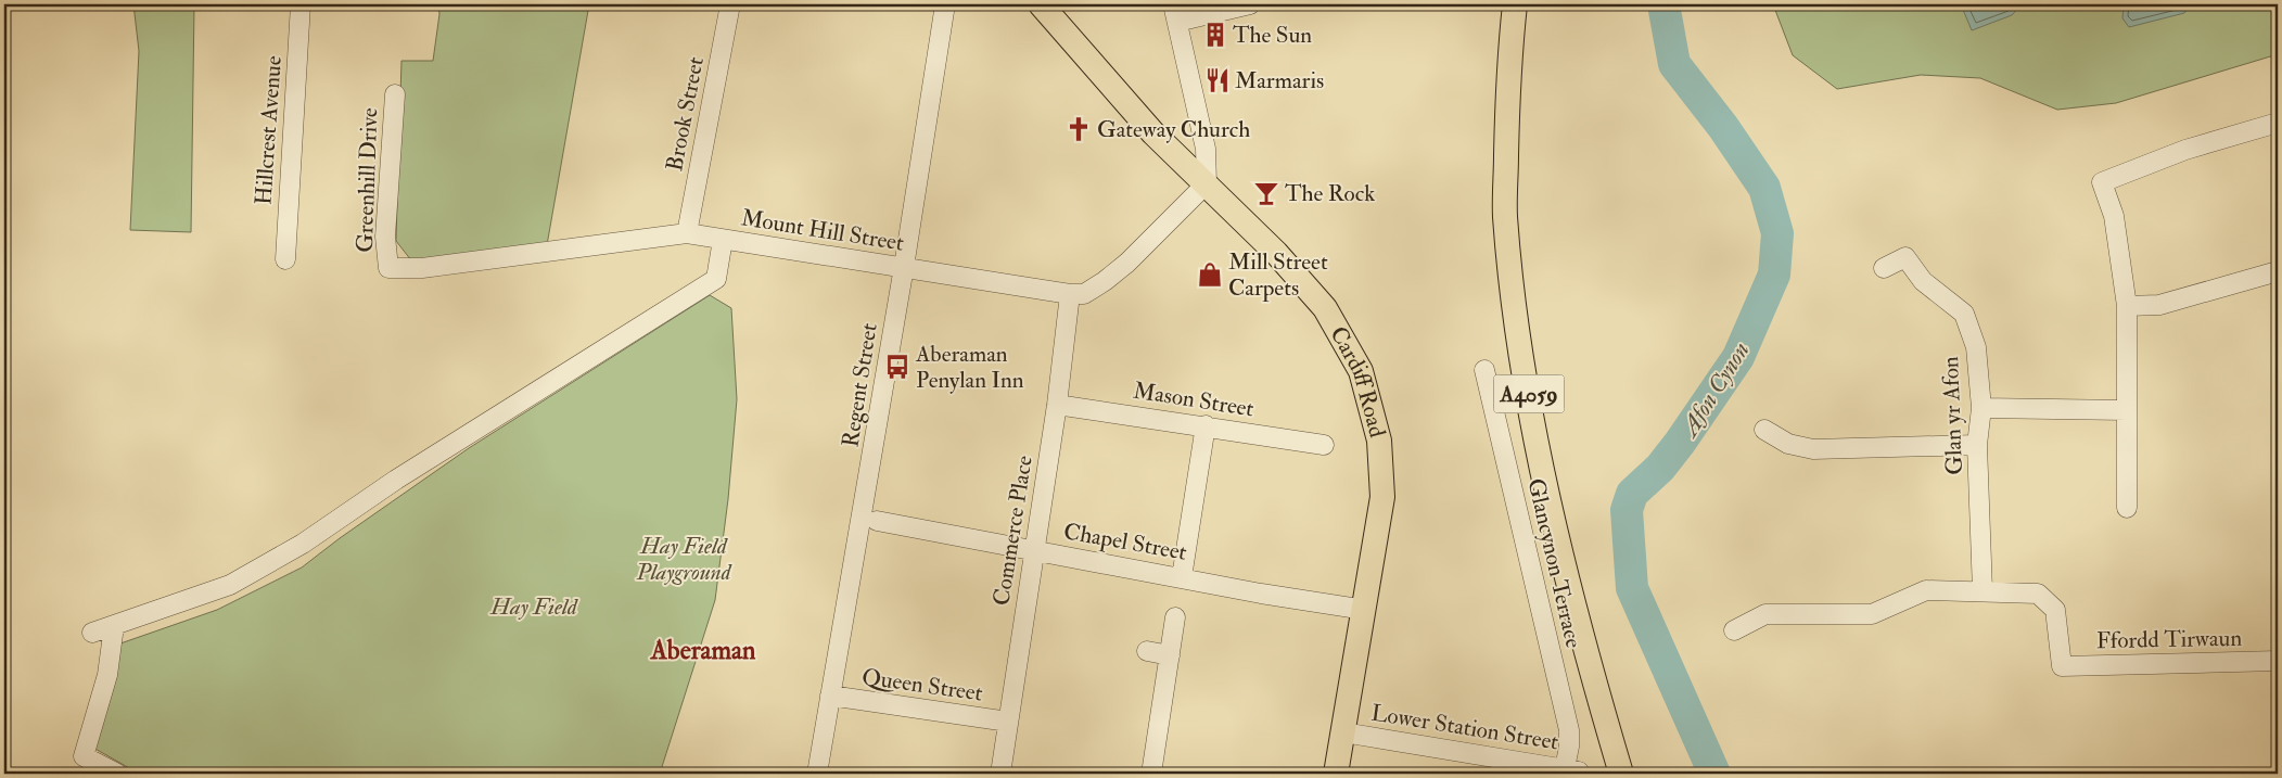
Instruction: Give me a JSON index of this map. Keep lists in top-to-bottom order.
{
  "streets": {
    "main road": ["Cardiff Road", "A4059"],
    "street": [
      "Brook Street",
      "Hillcrest Avenue",
      "Greenhill Drive",
      "Mount Hill Street",
      "Regent Street",
      "Mason Street",
      "Glan yr Afon",
      "Commerce Place",
      "Chapel Street",
      "Glancynon Terrace",
      "Ffordd Tirwaun",
      "Queen Street",
      "Lower Station Street"
    ]
  },
  "crossings": [
    ["Brook Street", "Mount Hill Street"],
    ["Greenhill Drive", "Mount Hill Street"],
    ["Mount Hill Street", "Cardiff Road"],
    ["Mount Hill Street", "Regent Street"],
    ["Mount Hill Street", "Commerce Place"],
    ["Cardiff Road", "Chapel Street"],
    ["Cardiff Road", "Lower Station Street"],
    ["Regent Street", "Queen Street"],
    ["Mason Street", "Commerce Place"],
    ["Glan yr Afon", "Ffordd Tirwaun"],
    ["Commerce Place", "Chapel Street"],
    ["Commerce Place", "Queen Street"],
    ["Glancynon Terrace", "Lower Station Street"]
  ],
  "districts": ["Aberaman"],
  "water": ["Afon Cynon"],
  "parks": ["Hay Field Playground", "Hay Field"],
  "places": {
    "building": ["The Sun"],
    "restaurant": ["Marmaris"],
    "church": ["Gateway Church"],
    "bar": ["The Rock"],
    "shop": ["Mill Street Carpets"],
    "bus stop": ["Aberaman Penylan Inn"]
  }
}
